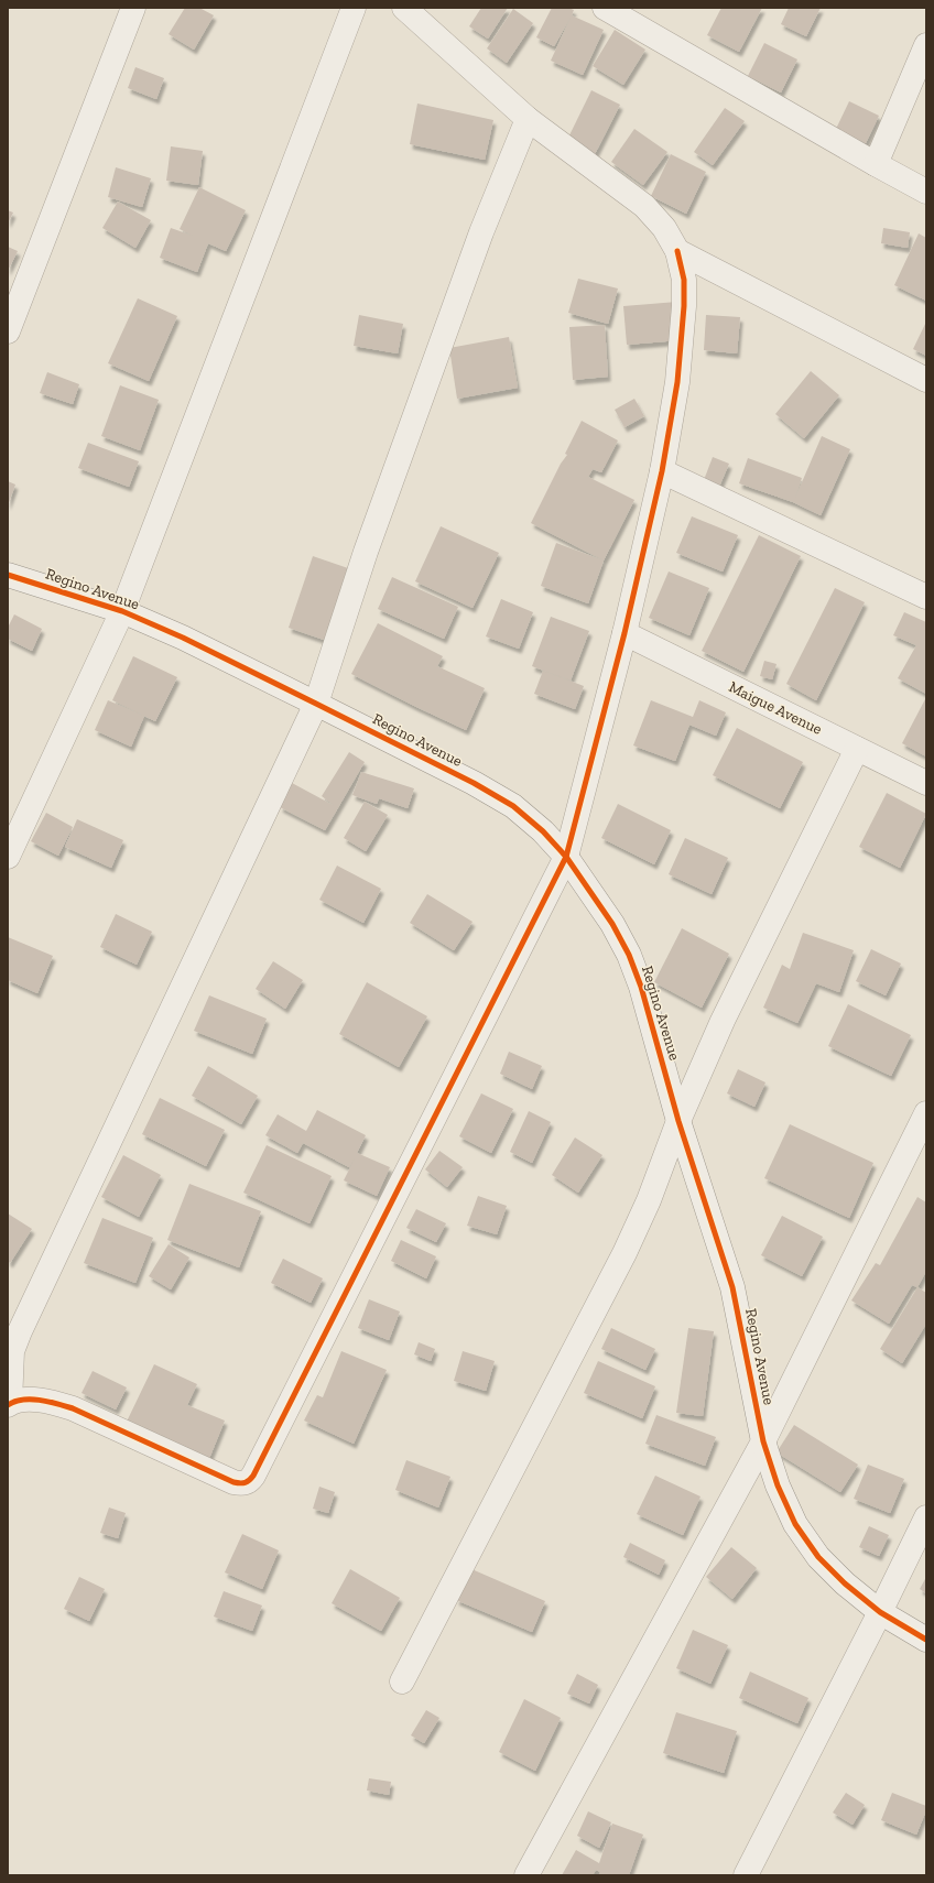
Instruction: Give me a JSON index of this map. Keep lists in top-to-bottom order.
{
  "streets": {
    "street": ["Regino Avenue", "Maigue Avenue"]
  }
}
